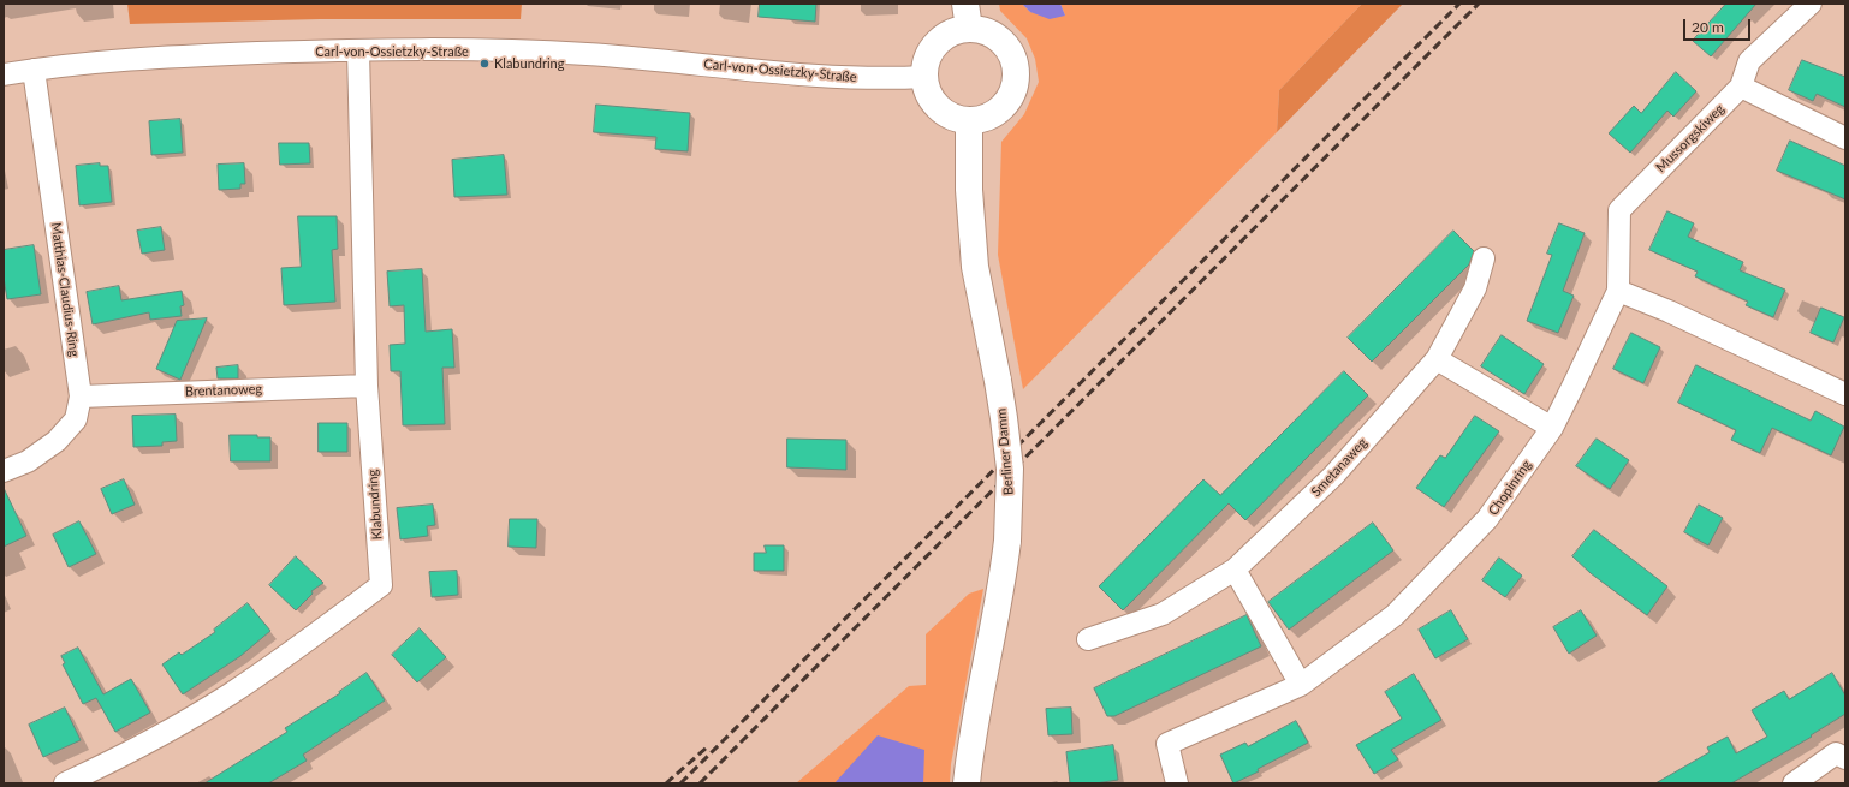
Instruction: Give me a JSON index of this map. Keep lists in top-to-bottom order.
{
  "streets": {
    "main road": ["Berliner Damm"],
    "street": [
      "Carl-von-Ossietzky-Straße",
      "Mussorgskiweg",
      "Matthias-Claudius-Ring",
      "Brentanoweg",
      "Smetanaweg",
      "Chopinring",
      "Klabundring"
    ]
  },
  "crossings": [
    ["Carl-von-Ossietzky-Straße", "Matthias-Claudius-Ring"],
    ["Carl-von-Ossietzky-Straße", "Berliner Damm"],
    ["Carl-von-Ossietzky-Straße", "Klabundring"],
    ["Mussorgskiweg", "Chopinring"],
    ["Matthias-Claudius-Ring", "Brentanoweg"],
    ["Brentanoweg", "Klabundring"]
  ],
  "places": ["Klabundring"],
  "scale_bar": "20 m"
}
